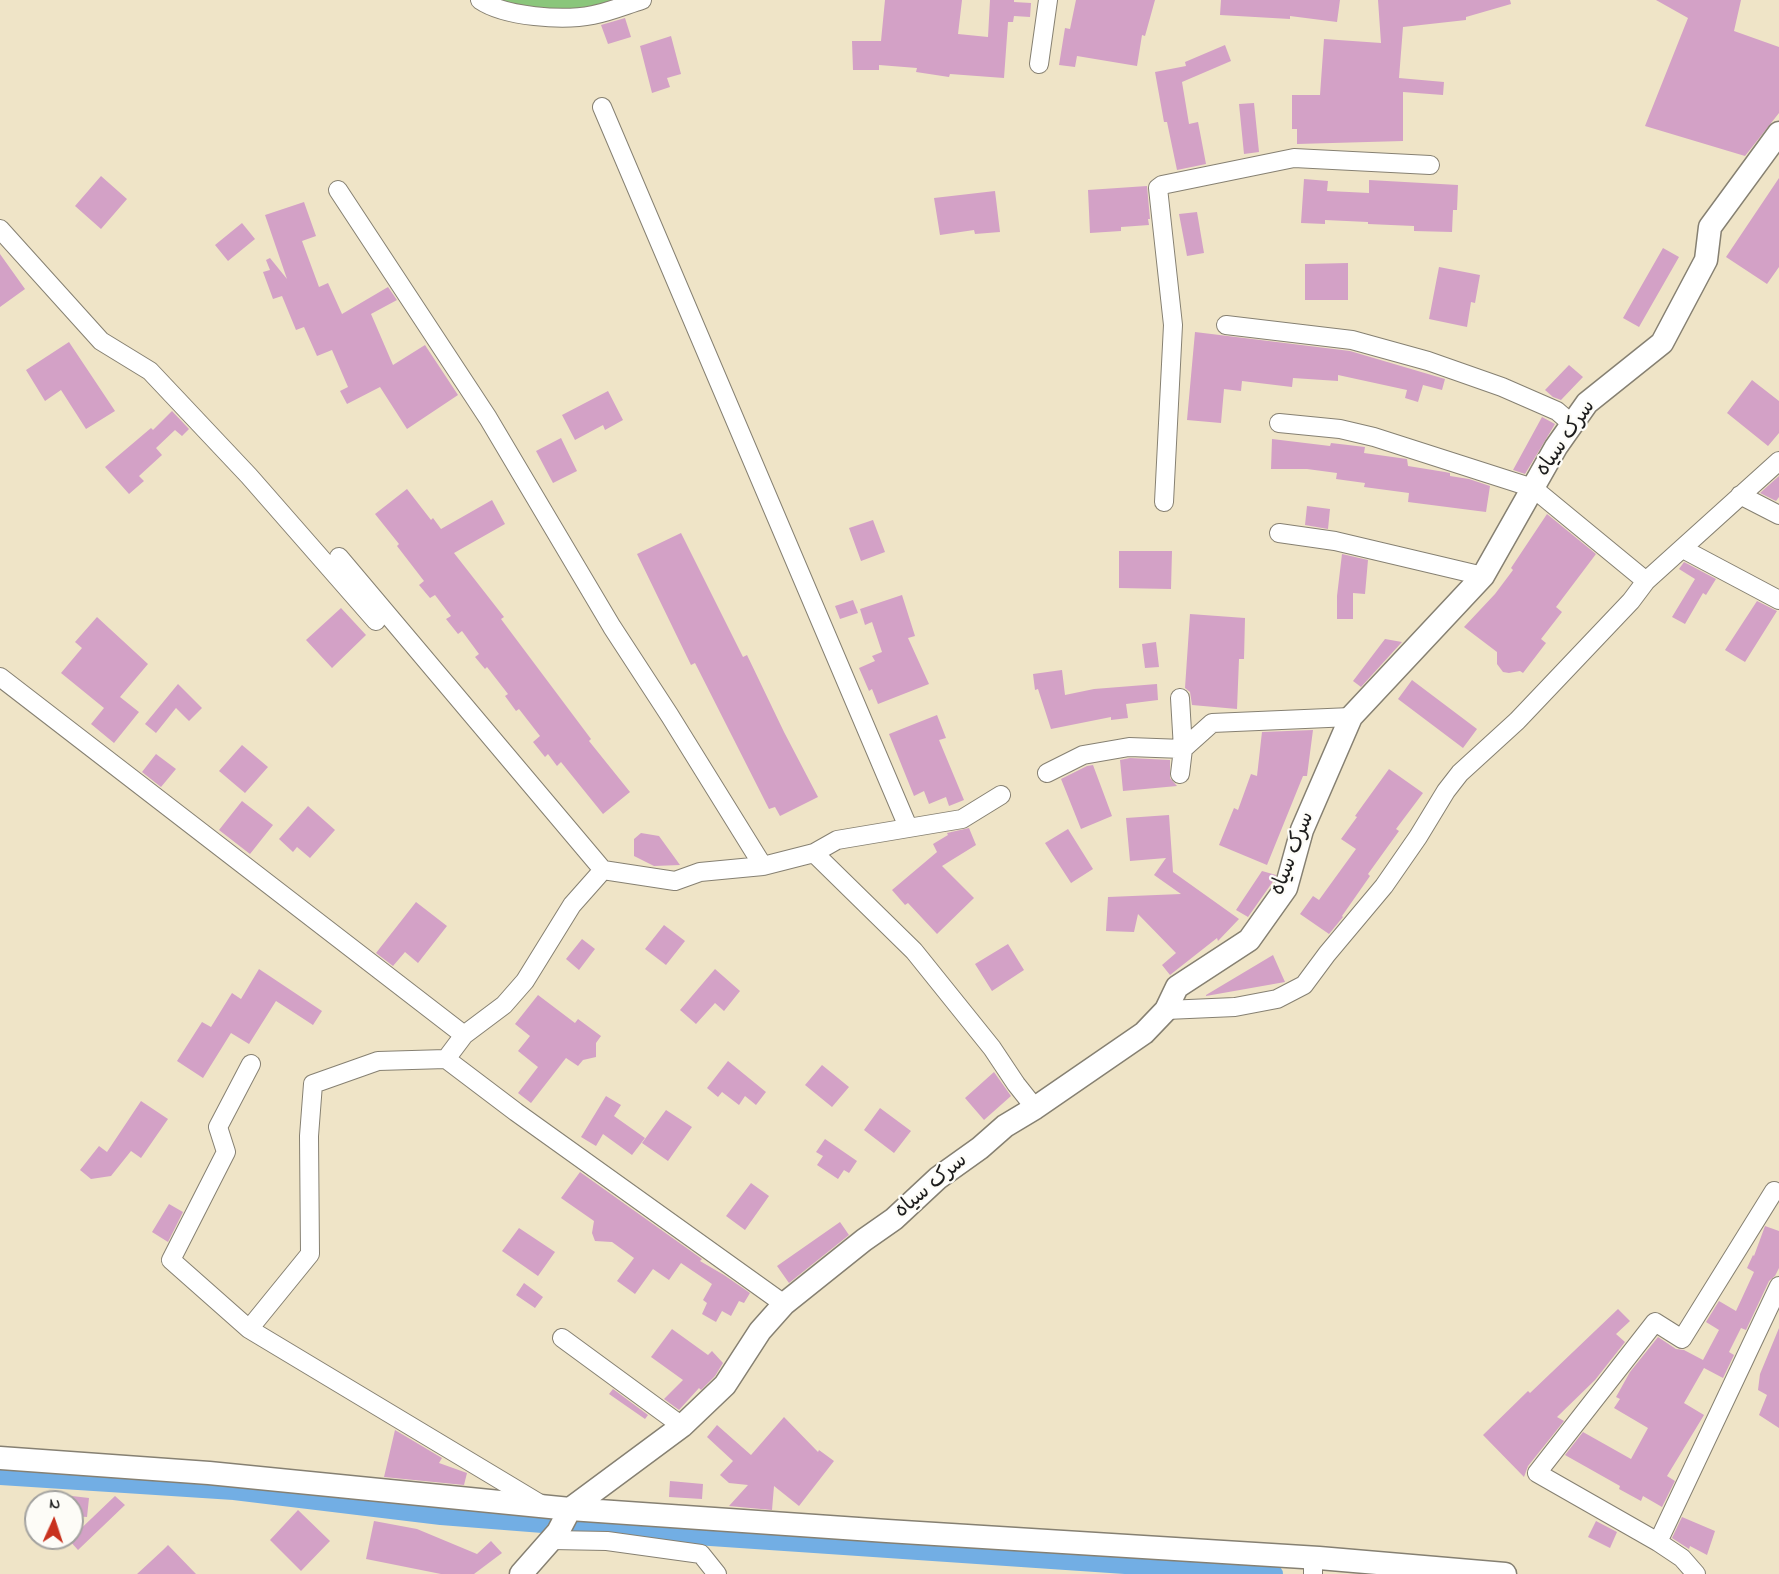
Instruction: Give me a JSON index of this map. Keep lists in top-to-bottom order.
{
  "streets": {
    "street": ["سرک سیاه"]
  },
  "north": "top"
}
